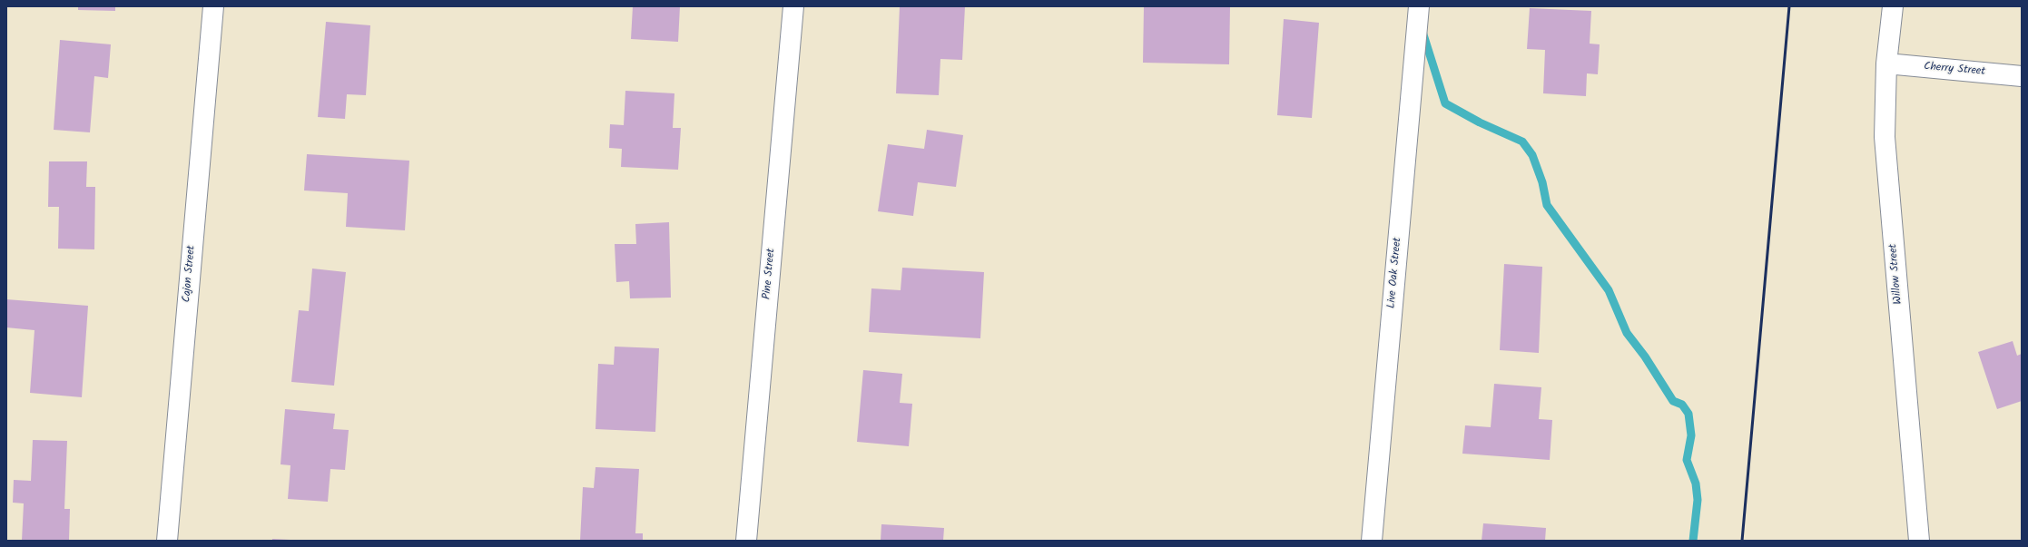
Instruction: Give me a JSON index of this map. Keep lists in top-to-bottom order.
{
  "streets": {
    "street": [
      "Cherry Street",
      "Live Oak Street",
      "Cajon Street",
      "Pine Street",
      "Willow Street"
    ]
  },
  "crossings": [
    ["Cherry Street", "Willow Street"]
  ]
}
